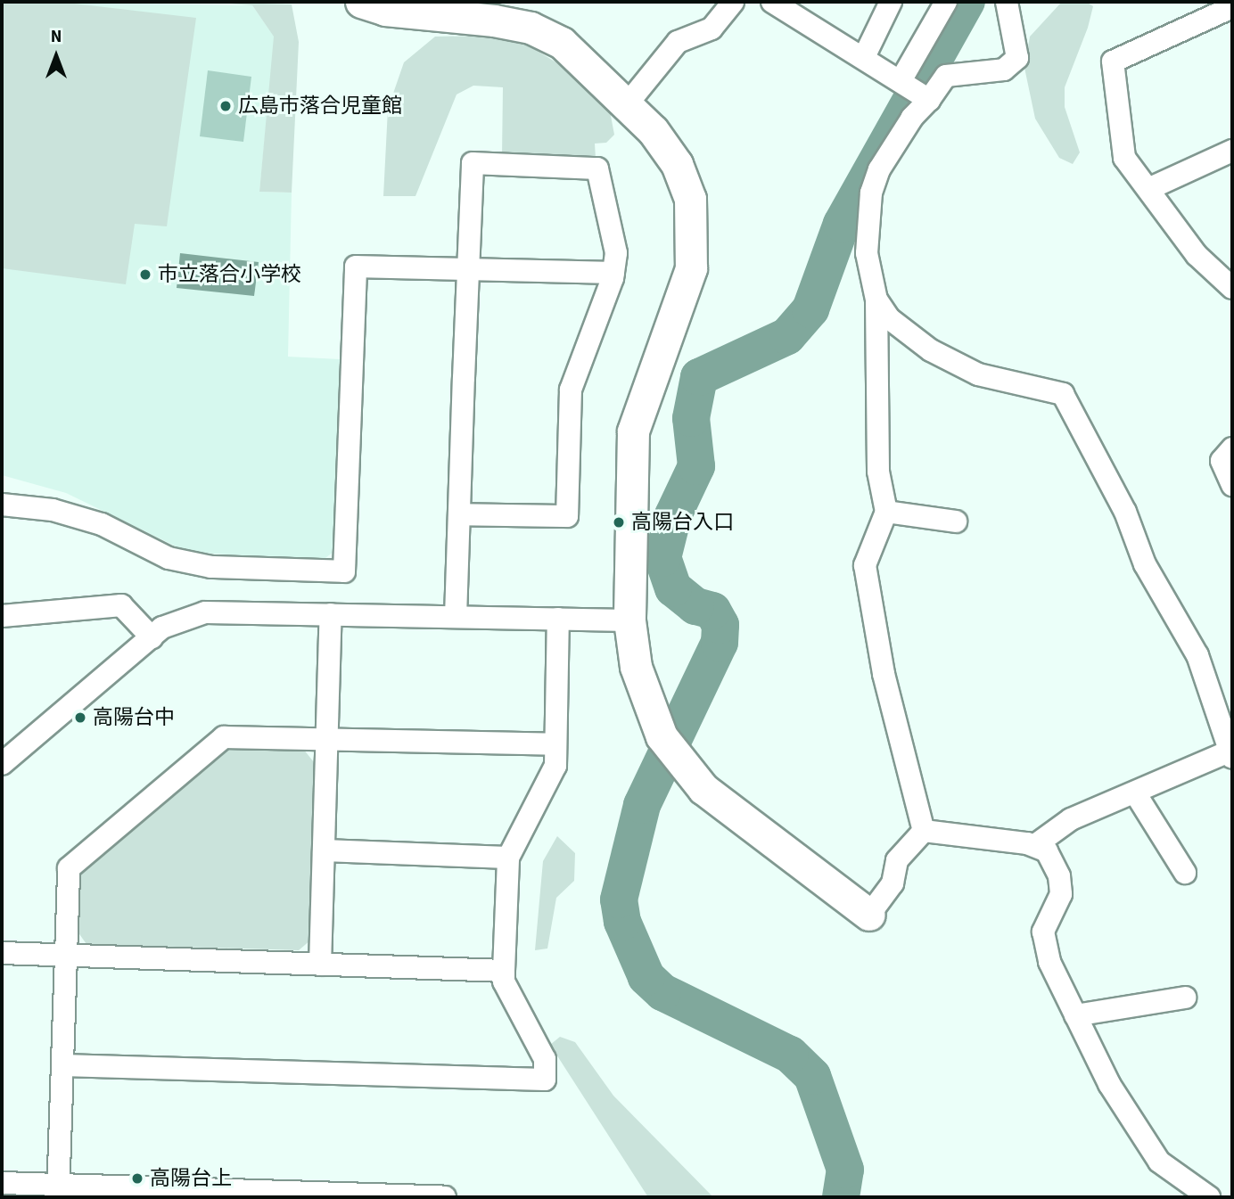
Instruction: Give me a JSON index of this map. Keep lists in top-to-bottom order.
{
  "places": [
    "広島市落合児童館",
    "市立落合小学校",
    "高陽台入口",
    "高陽台中",
    "高陽台上"
  ],
  "north": "top"
}
